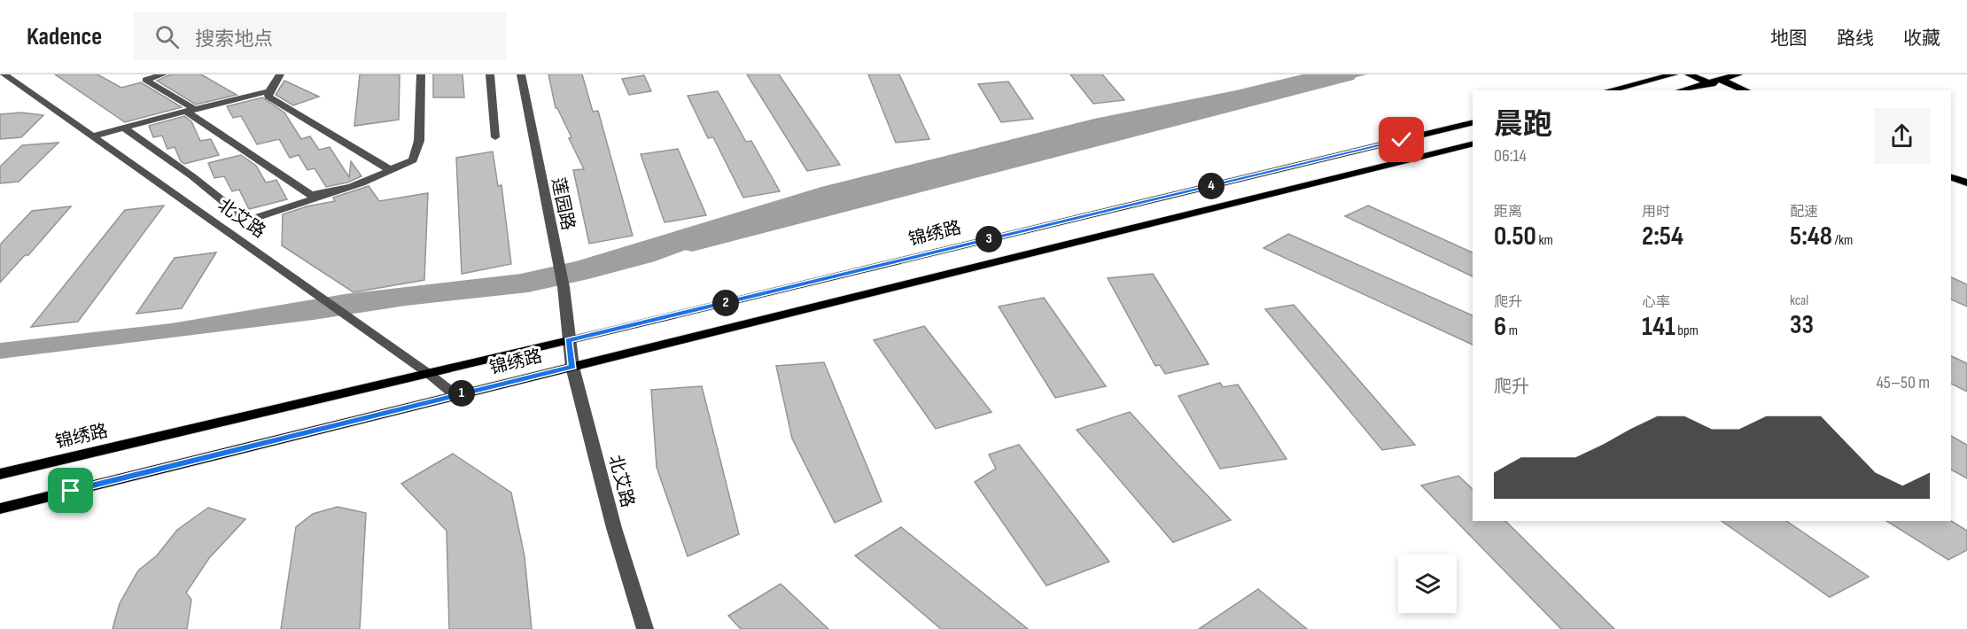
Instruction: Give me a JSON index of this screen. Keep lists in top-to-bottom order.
{
  "streets": {
    "main road": ["锦绣路"],
    "street": ["莲园路", "北艾路"]
  },
  "crossings": [
    ["莲园路", "北艾路"],
    ["莲园路", "锦绣路"],
    ["北艾路", "锦绣路"]
  ],
  "page": {
    "header": "Kadence",
    "search": "搜索地点",
    "nav": ["地图", "路线", "收藏"],
    "heading": ["晨跑", "06:14"],
    "pins": [
      "4",
      "3",
      "2",
      "1"
    ],
    "stats": [
      ["距离", "0.50 km"],
      ["用时", "2:54"],
      ["配速", "5:48 /km"],
      ["爬升", "6 m"],
      ["心率", "141 bpm"],
      ["kcal", "33"]
    ],
    "chart": ["爬升", "45–50 m"]
  }
}
